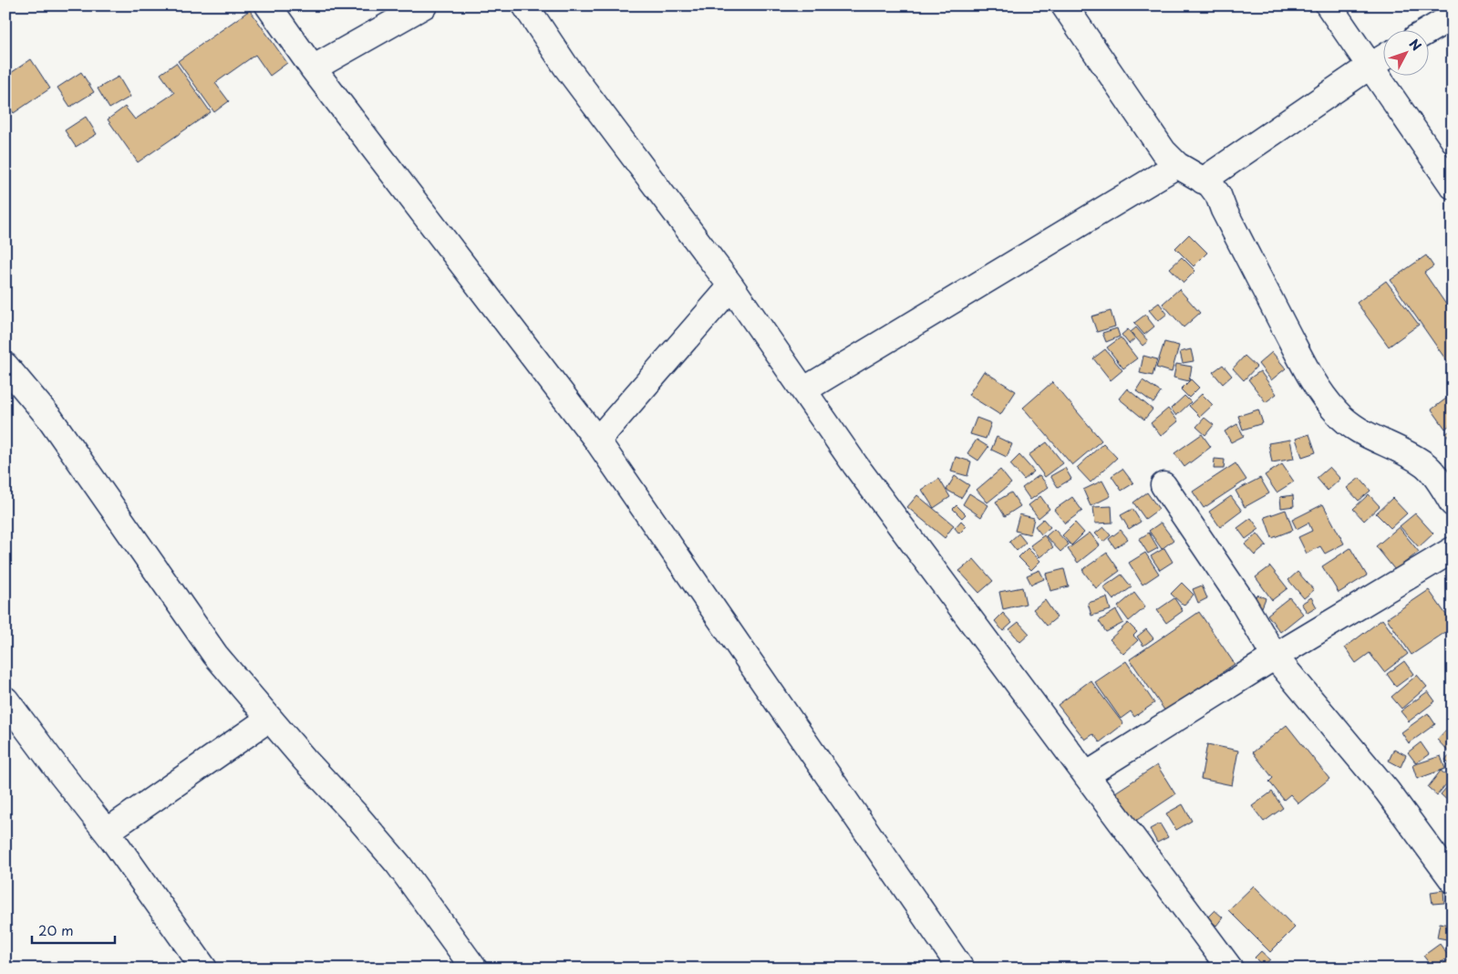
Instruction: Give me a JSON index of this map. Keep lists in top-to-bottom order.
{
  "scale_bar": "20 m",
  "north": "top right"
}
